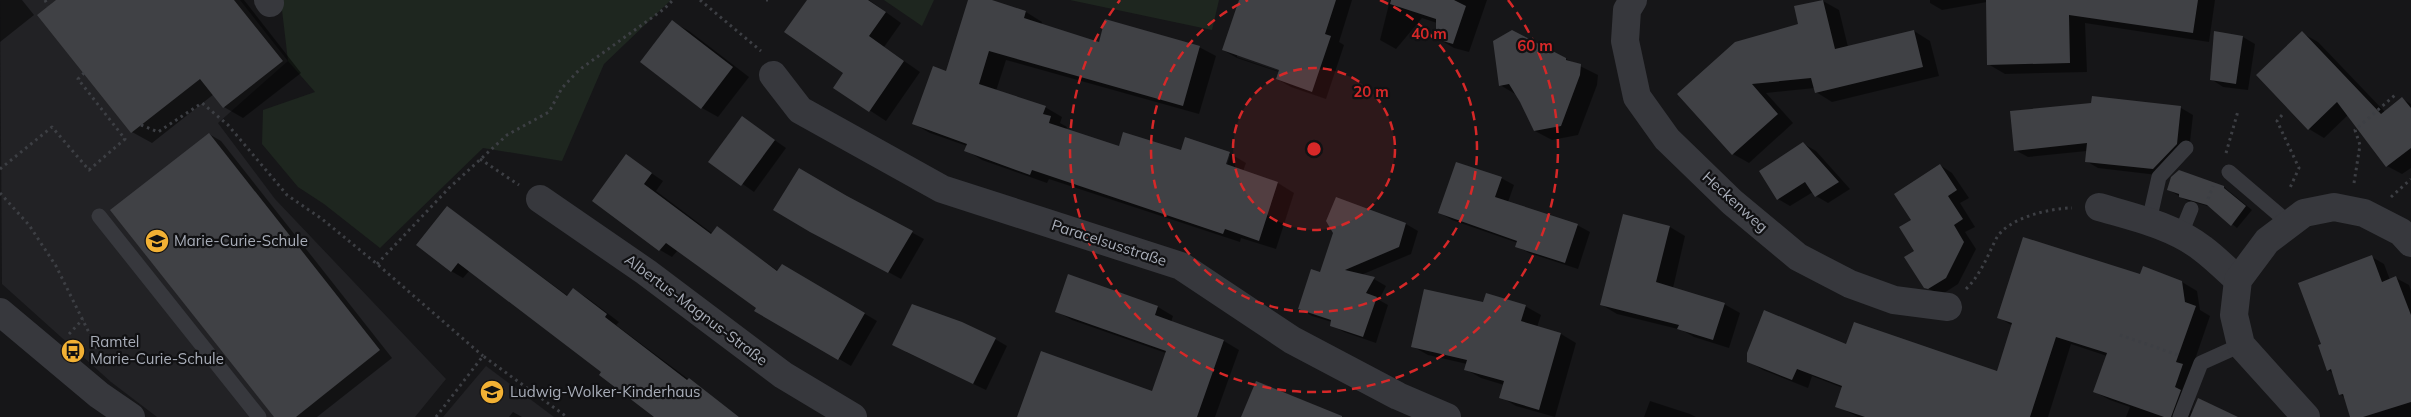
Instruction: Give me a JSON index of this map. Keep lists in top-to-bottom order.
{
  "streets": {
    "street": ["Heckenweg", "Paracelsusstraße", "Albertus-Magnus-Straße"]
  },
  "places": {
    "school or university": ["Marie-Curie-Schule", "Ludwig-Wolker-Kinderhaus"],
    "bus stop": ["Ramtel Marie-Curie-Schule"]
  },
  "rings": ["40 m", "60 m", "20 m"]
}
